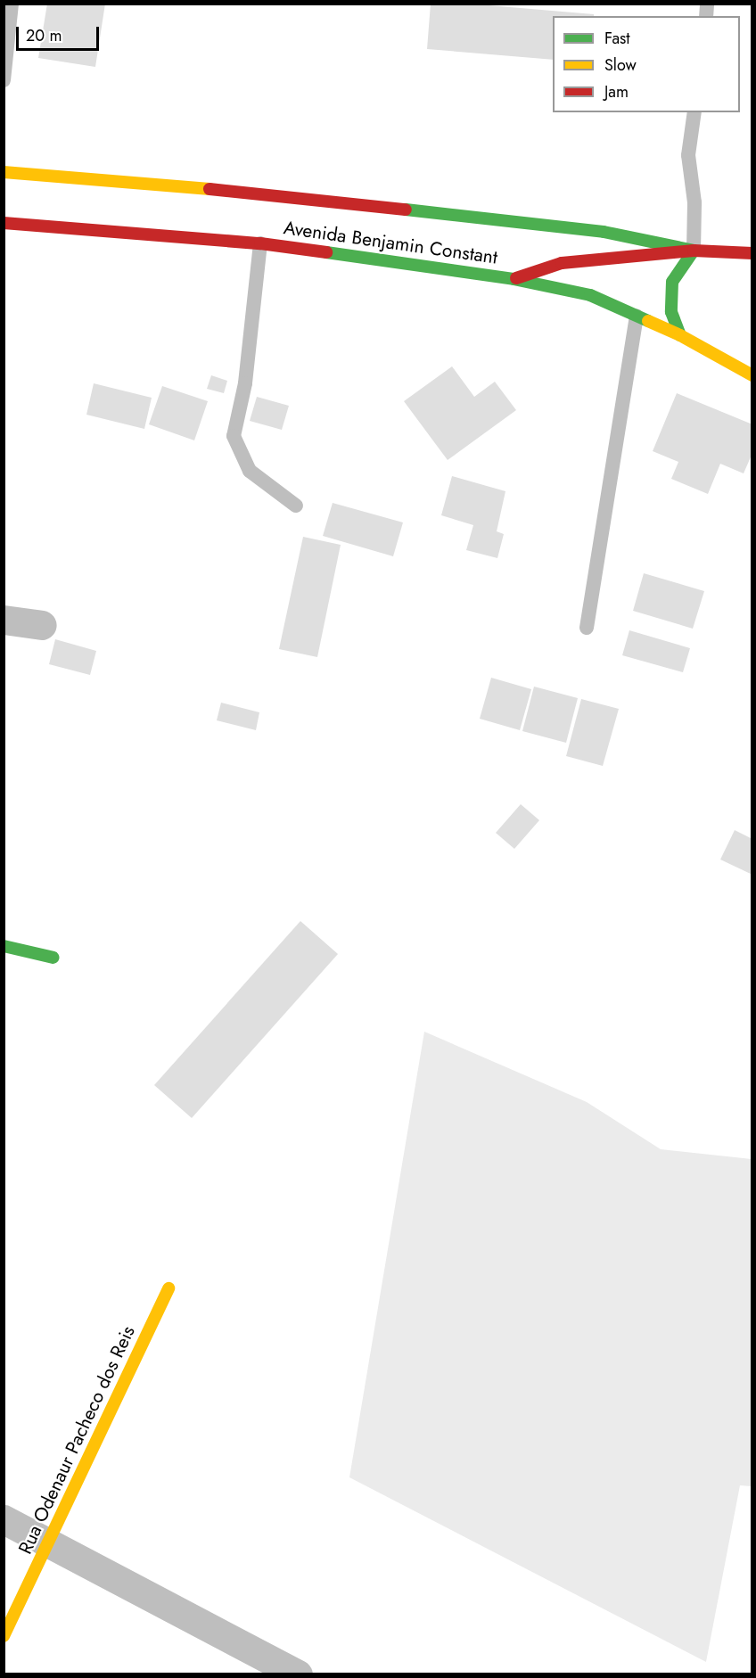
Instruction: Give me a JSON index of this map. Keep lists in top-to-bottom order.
{
  "streets": {
    "street": ["Avenida Benjamin Constant", "Rua Odenaur Pacheco dos Reis"]
  },
  "legend": ["Fast", "Slow", "Jam"],
  "scale_bar": "20 m"
}
